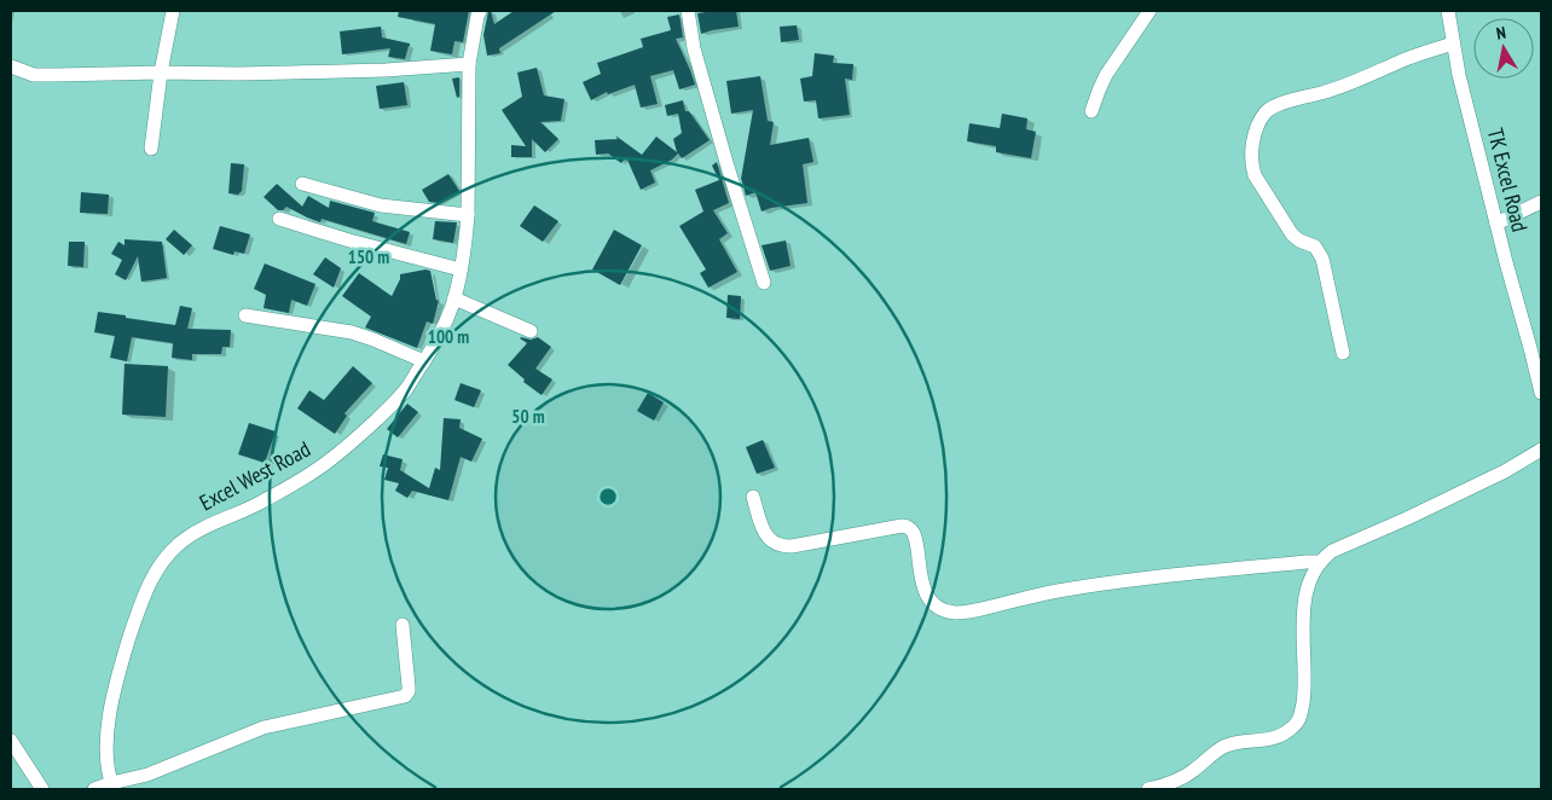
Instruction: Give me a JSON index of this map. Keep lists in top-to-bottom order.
{
  "streets": {
    "street": ["TK Excel Road", "Excel West Road"]
  },
  "north": "top",
  "rings": ["150 m", "100 m", "50 m"]
}
